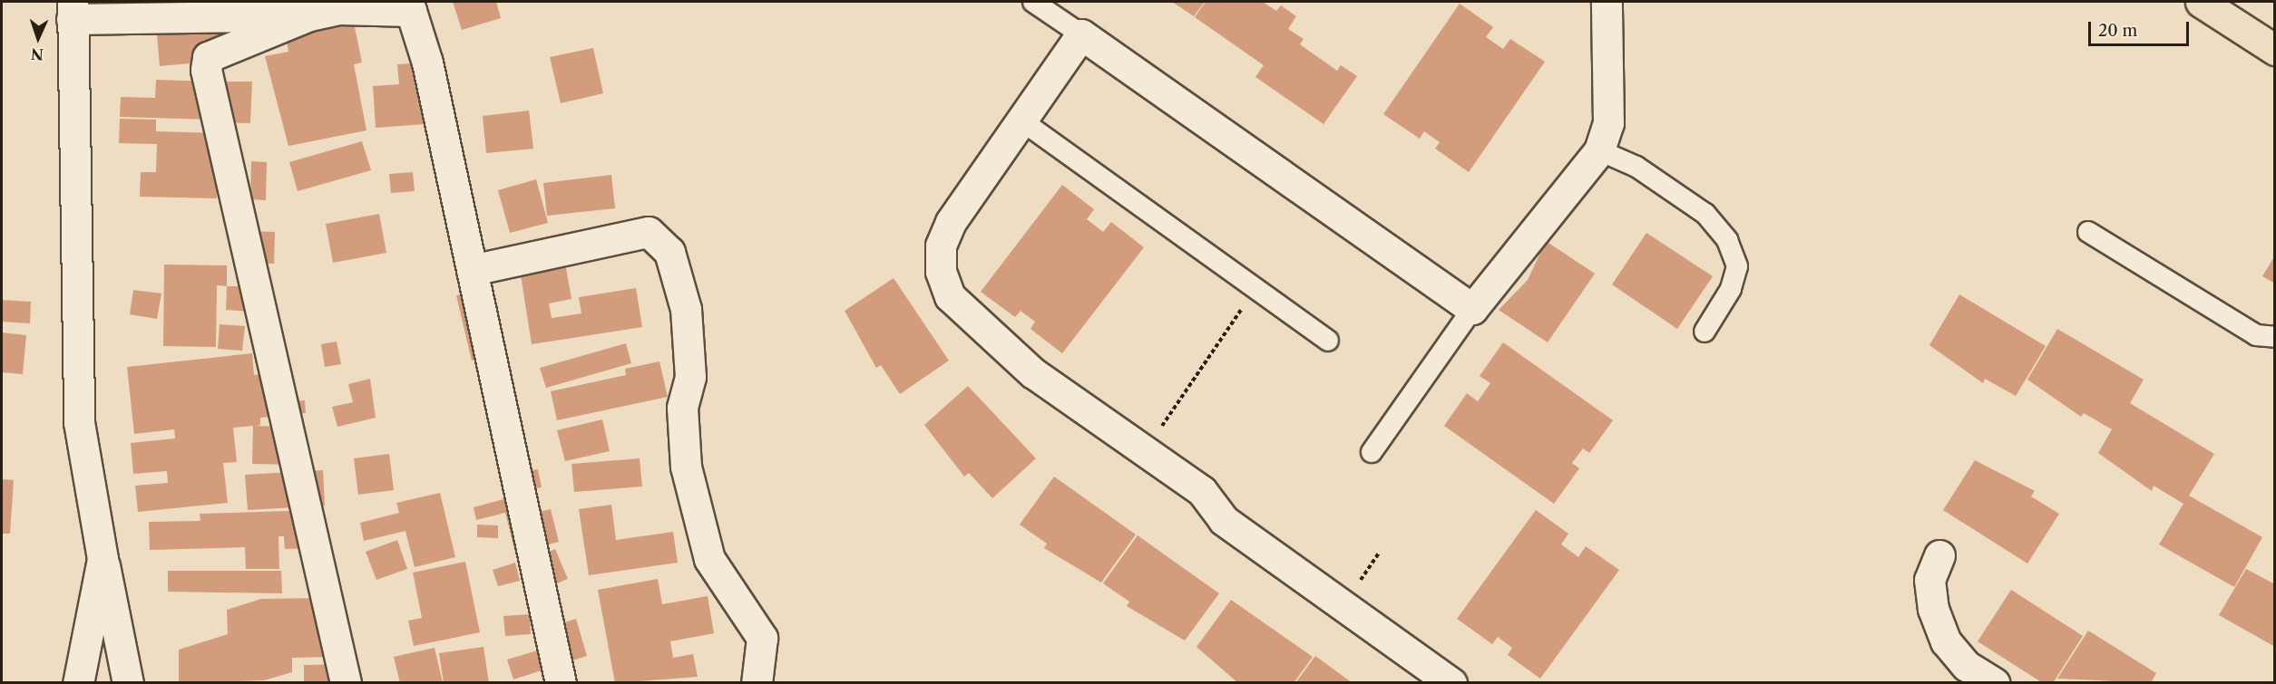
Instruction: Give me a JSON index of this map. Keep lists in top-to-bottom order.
{
  "scale_bar": "20 m",
  "north": "bottom"
}
